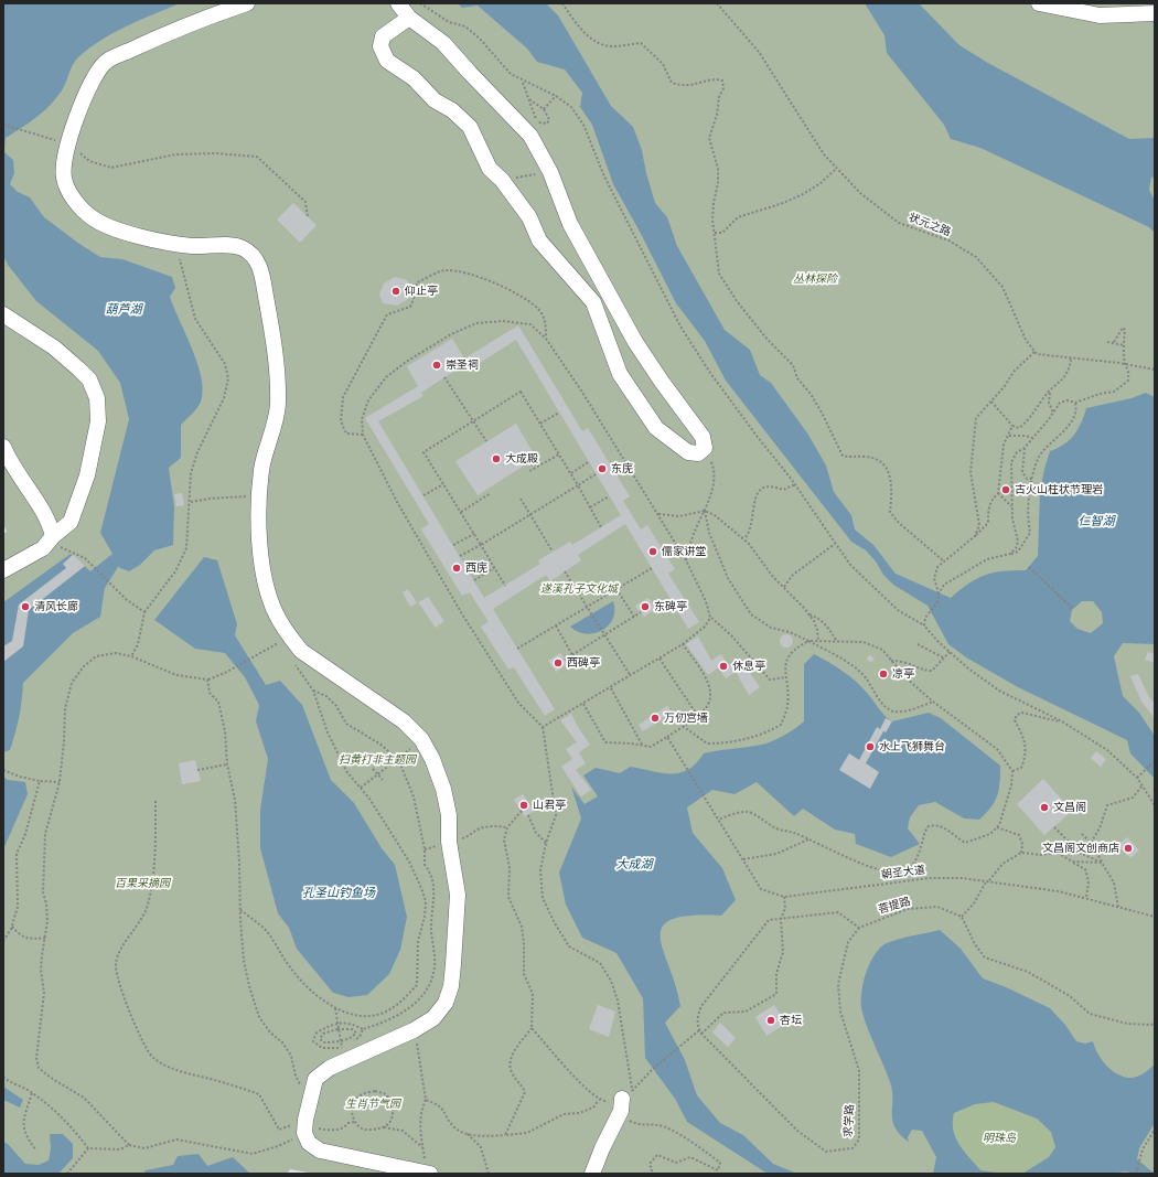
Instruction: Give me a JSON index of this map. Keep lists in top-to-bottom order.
{
  "streets": {
    "path": [
      "状元之路",
      "朝圣大道",
      "菩提路",
      "求学路"
    ]
  },
  "crossings": [
    ["菩提路", "求学路"]
  ],
  "water": [
    "葫芦湖",
    "仁智湖",
    "大成湖",
    "孔圣山钓鱼场"
  ],
  "parks": [
    "丛林探险",
    "遂溪孔子文化城",
    "扫黄打非主题园",
    "百果采摘园",
    "生肖节气园",
    "明珠岛"
  ],
  "places": [
    "仰止亭",
    "崇圣祠",
    "大成殿",
    "东庑",
    "古火山柱状节理岩",
    "儒家讲堂",
    "西庑",
    "清风长廊",
    "东碑亭",
    "西碑亭",
    "休息亭",
    "凉亭",
    "万仞宫墙",
    "水上飞狮舞台",
    "山君亭",
    "文昌阁",
    "文昌阁文创商店",
    "杏坛"
  ]
}
